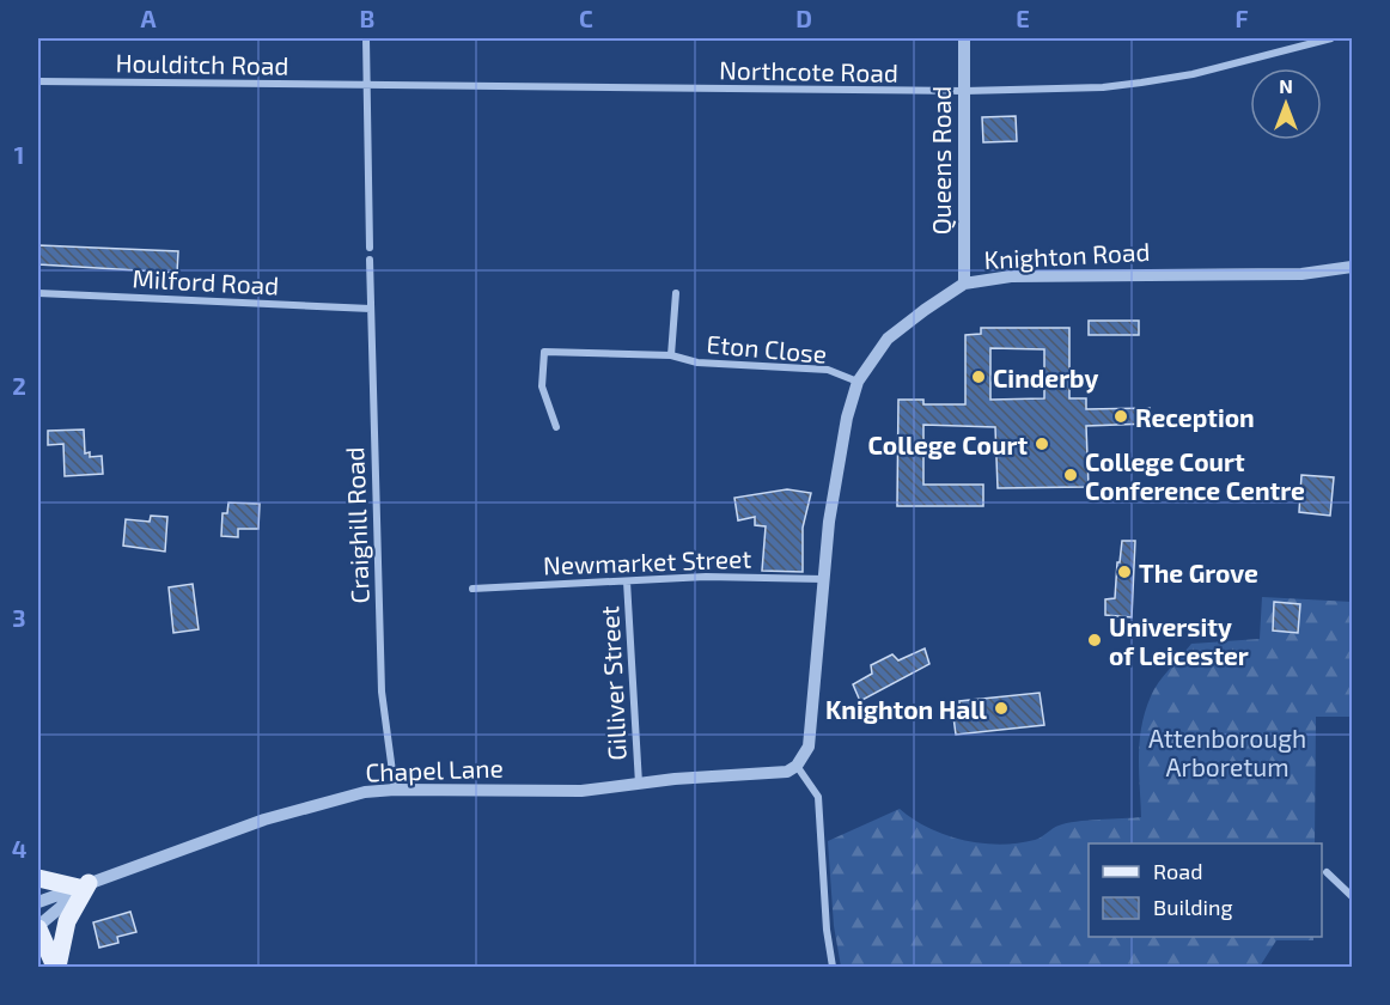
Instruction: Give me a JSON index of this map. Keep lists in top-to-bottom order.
{
  "streets": {
    "street": [
      "Houlditch Road",
      "Northcote Road",
      "Queens Road",
      "Knighton Road",
      "Milford Road",
      "Eton Close",
      "Craighill Road",
      "Newmarket Street",
      "Gilliver Street",
      "Chapel Lane"
    ]
  },
  "crossings": [
    ["Houlditch Road", "Northcote Road"],
    ["Northcote Road", "Queens Road"],
    ["Queens Road", "Knighton Road"],
    ["Knighton Road", "Eton Close"],
    ["Knighton Road", "Newmarket Street"],
    ["Knighton Road", "Chapel Lane"],
    ["Milford Road", "Craighill Road"],
    ["Craighill Road", "Chapel Lane"],
    ["Newmarket Street", "Gilliver Street"],
    ["Gilliver Street", "Chapel Lane"]
  ],
  "parks": ["Attenborough Arboretum"],
  "places": [
    "Cinderby",
    "Reception",
    "College Court",
    "College Court Conference Centre",
    "The Grove",
    "University of Leicester",
    "Knighton Hall"
  ],
  "legend": ["Road", "Building"],
  "north": "top",
  "grid": {
    "columns": [
      "A",
      "B",
      "C",
      "D",
      "E",
      "F"
    ],
    "rows": [
      "1",
      "2",
      "3",
      "4"
    ]
  }
}
